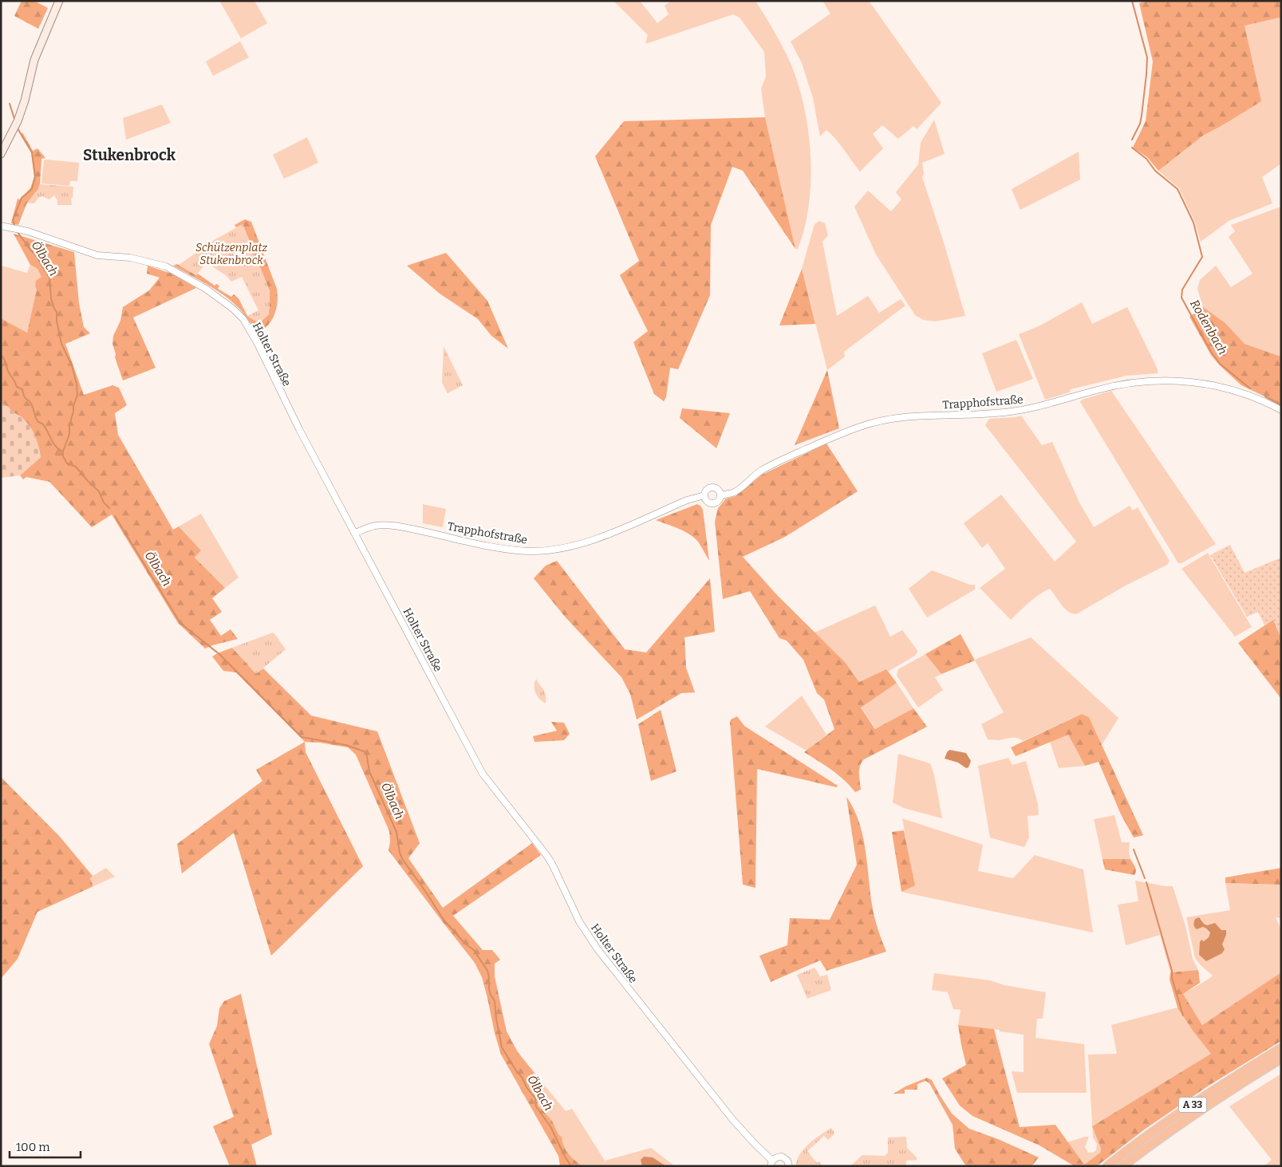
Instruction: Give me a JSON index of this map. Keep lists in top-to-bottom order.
{
  "streets": {
    "highway": ["A 33"],
    "street": ["Holter Straße", "Trapphofstraße"]
  },
  "crossings": [
    ["Holter Straße", "Trapphofstraße"]
  ],
  "districts": ["Stukenbrock"],
  "water": ["Ölbach", "Rodenbach"],
  "parks": ["Schützenplatz Stukenbrock"],
  "scale_bar": "100 m"
}
